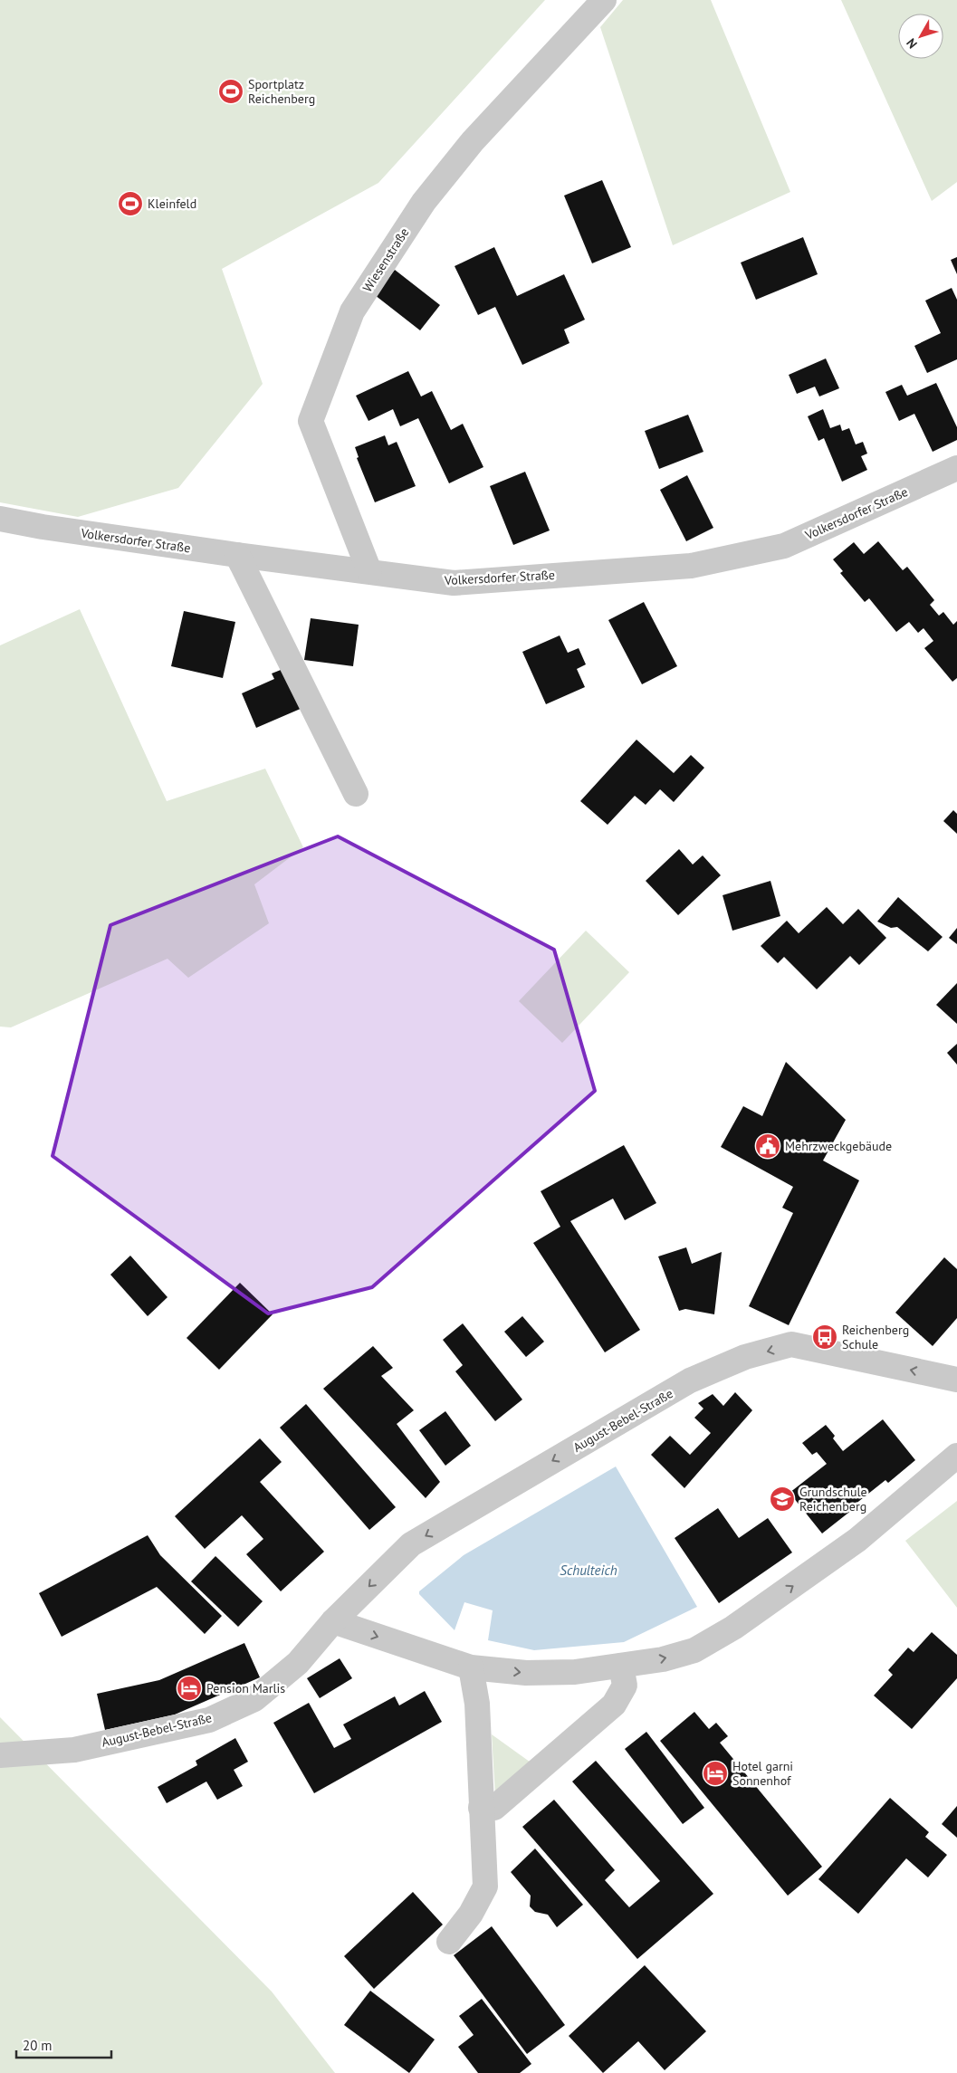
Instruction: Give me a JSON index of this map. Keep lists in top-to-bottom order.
{
  "streets": {
    "street": ["Wiesenstraße", "Volkersdorfer Straße", "August-Bebel-Straße"]
  },
  "crossings": [
    ["Wiesenstraße", "Volkersdorfer Straße"]
  ],
  "water": ["Schulteich"],
  "places": {
    "sports": ["Sportplatz Reichenberg", "Kleinfeld"],
    "public building": ["Mehrzweckgebäude"],
    "bus stop": ["Reichenberg Schule"],
    "school or university": ["Grundschule Reichenberg"],
    "hotel": ["Pension Marlis", "Hotel garni Sonnenhof"]
  },
  "scale_bar": "20 m",
  "north": "bottom left"
}
